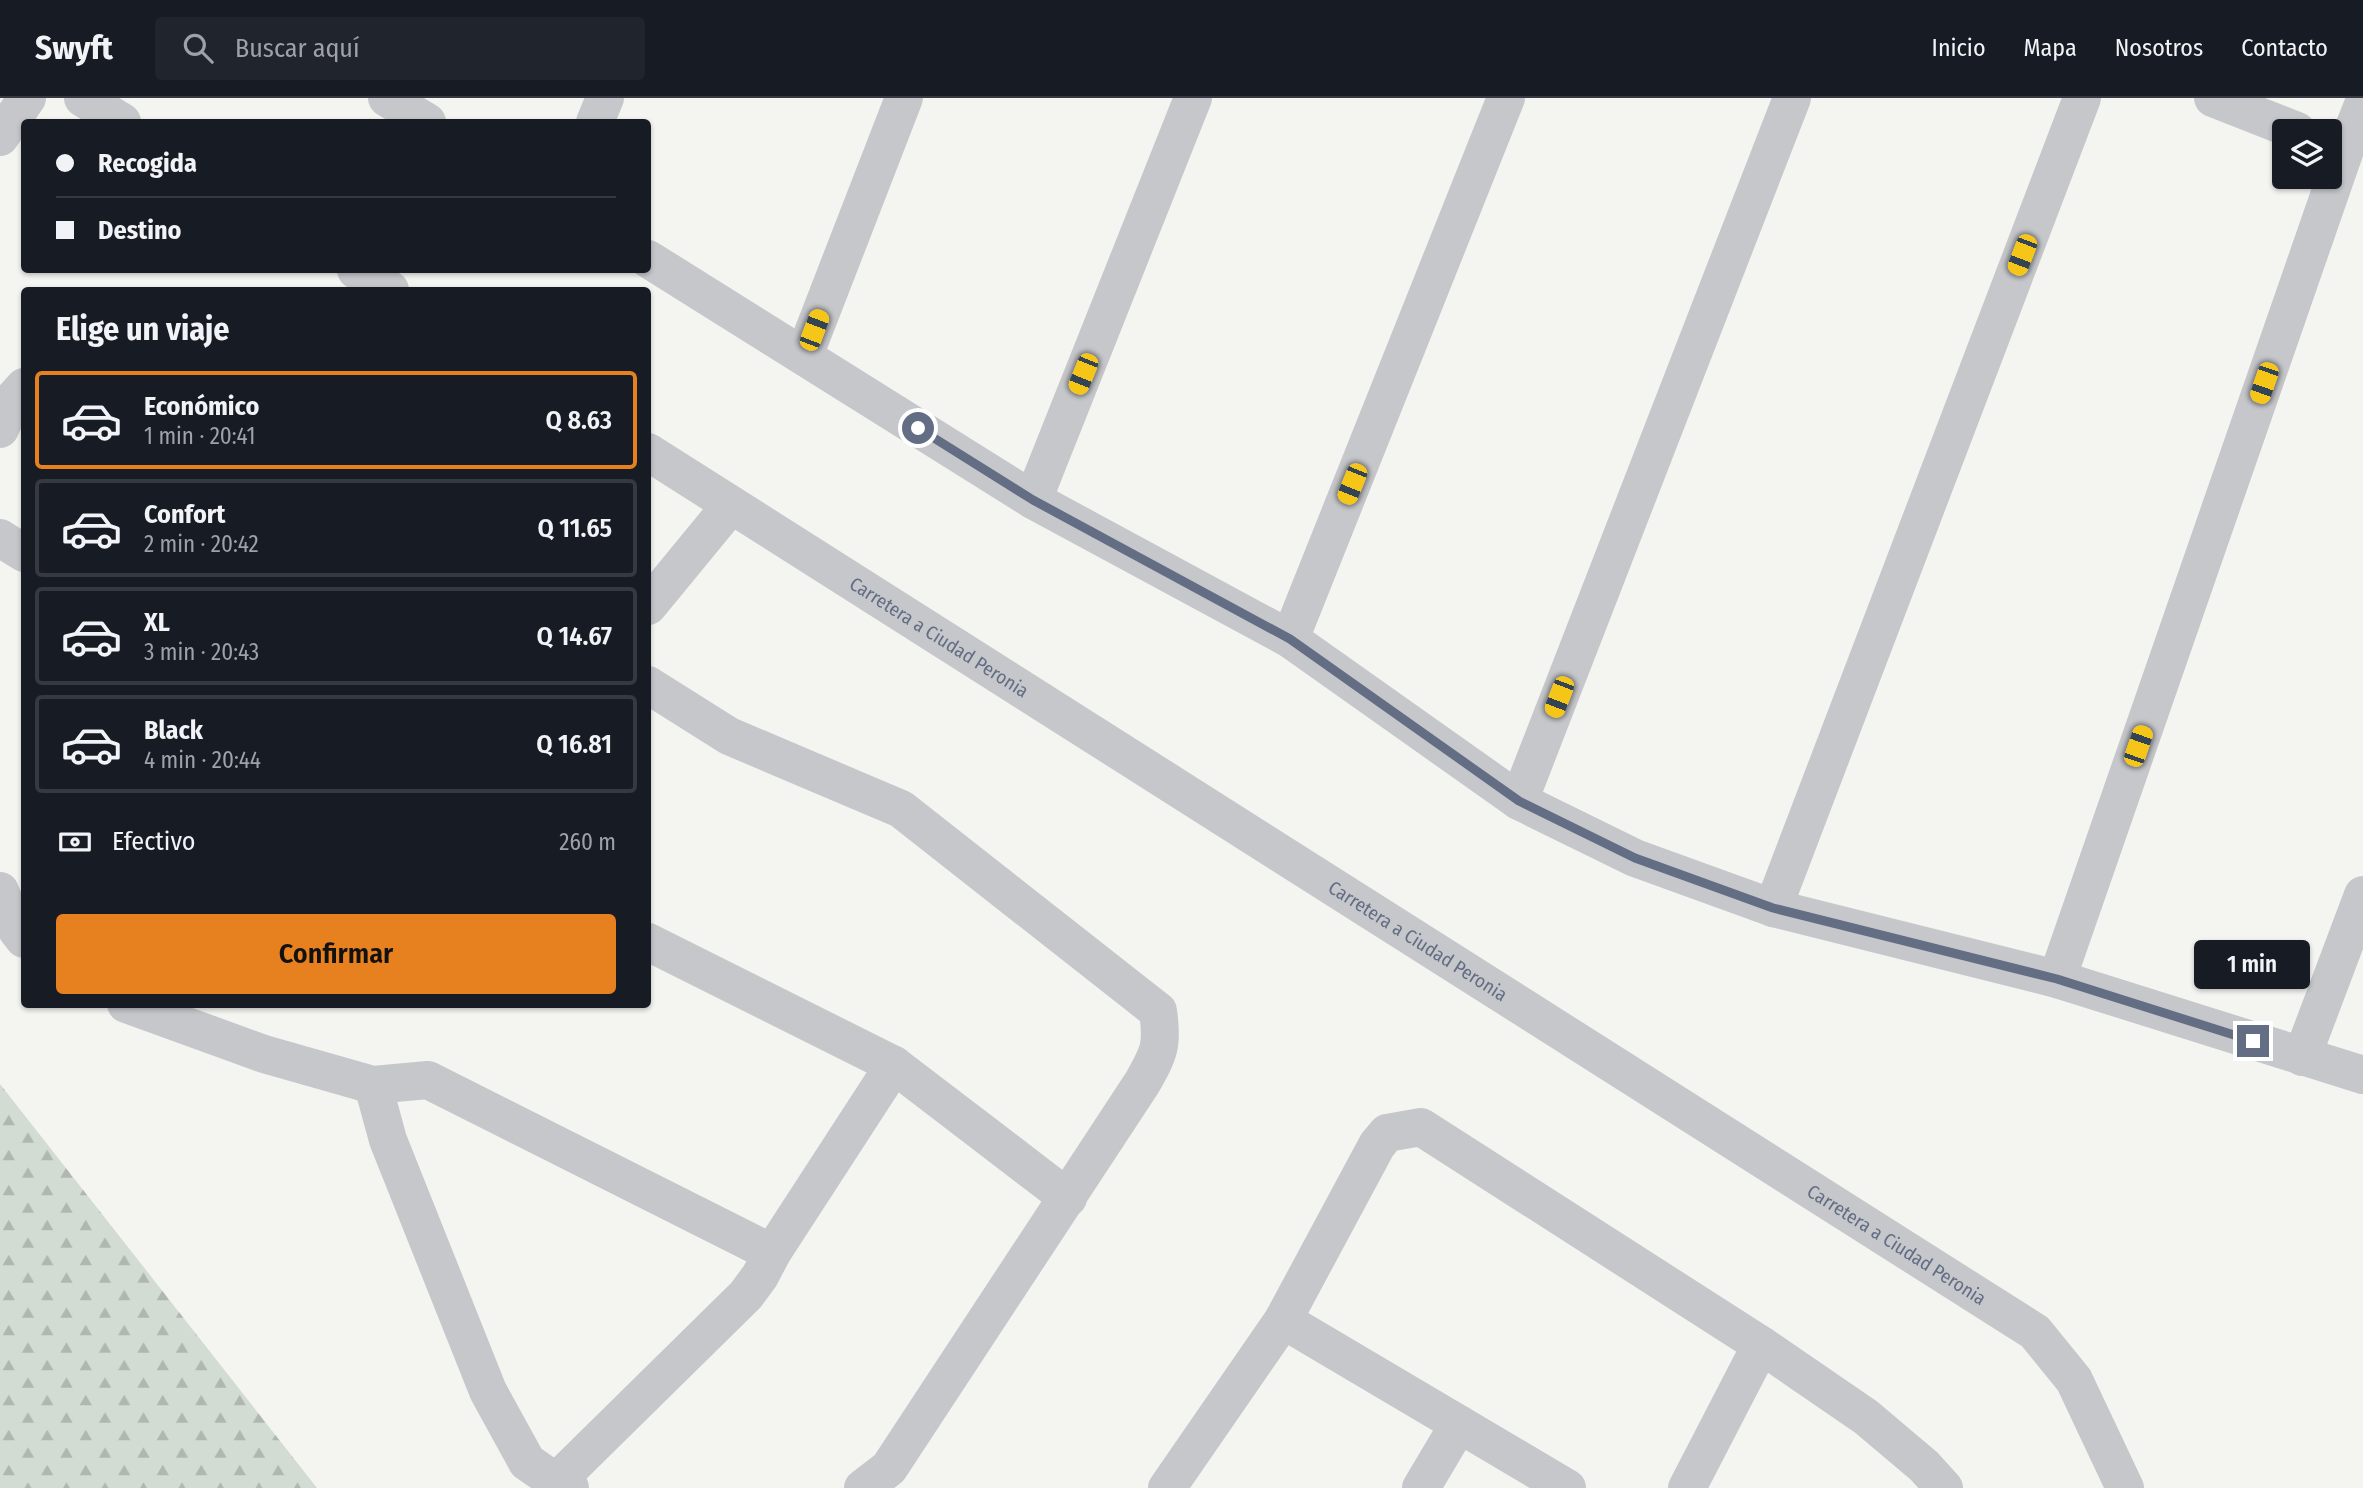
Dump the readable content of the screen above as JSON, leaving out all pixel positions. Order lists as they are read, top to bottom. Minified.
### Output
{"streets":{"street":["Carretera a Ciudad Peronia"]},"page":{"header":"Swyft","search":"Buscar aquí","nav":["Inicio","Mapa","Nosotros","Contacto"],"banner":["Recogida","Destino"],"heading":"Elige un viaje","list":[{"name":"Económico","note":"1 min · 20:41","value":"Q 8.63"},{"name":"Confort","note":"2 min · 20:42","value":"Q 11.65"},{"name":"XL","note":"3 min · 20:43","value":"Q 14.67"},{"name":"Black","note":"4 min · 20:44","value":"Q 16.81"}],"pay":["Efectivo","260 m"],"buttons":"Confirmar","bubble":"1 min"}}
